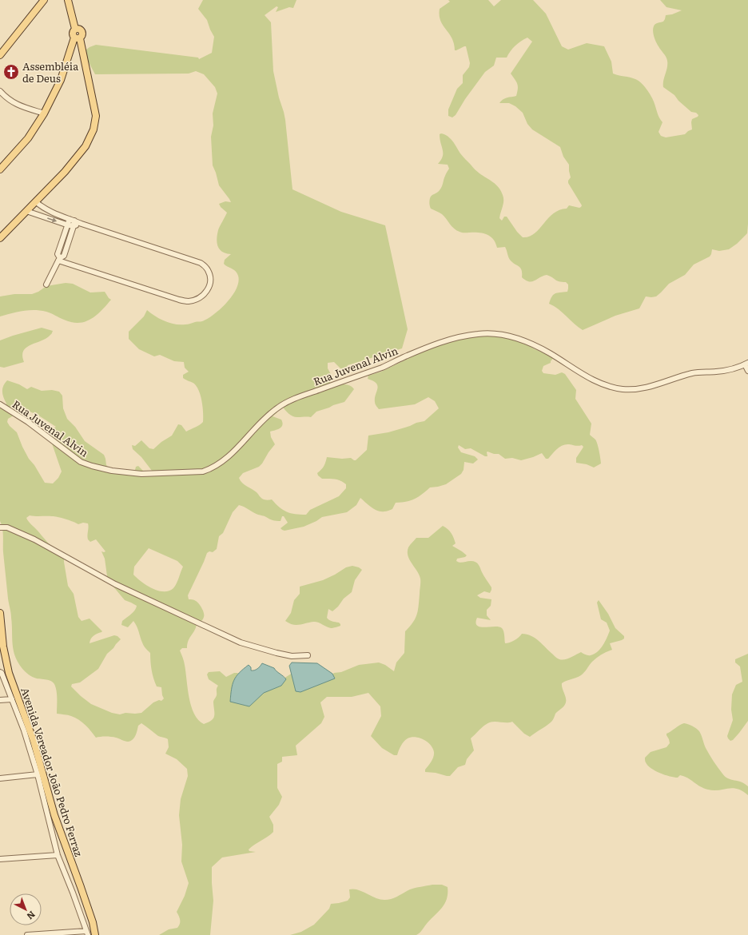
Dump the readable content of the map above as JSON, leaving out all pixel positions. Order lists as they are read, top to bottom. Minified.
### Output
{"streets":{"main road":["Avenida Vereador João Pedro Ferraz"],"street":["Rua Juvenal Alvin"]},"places":{"church":["Assembléia de Deus"]},"north":"bottom right"}
